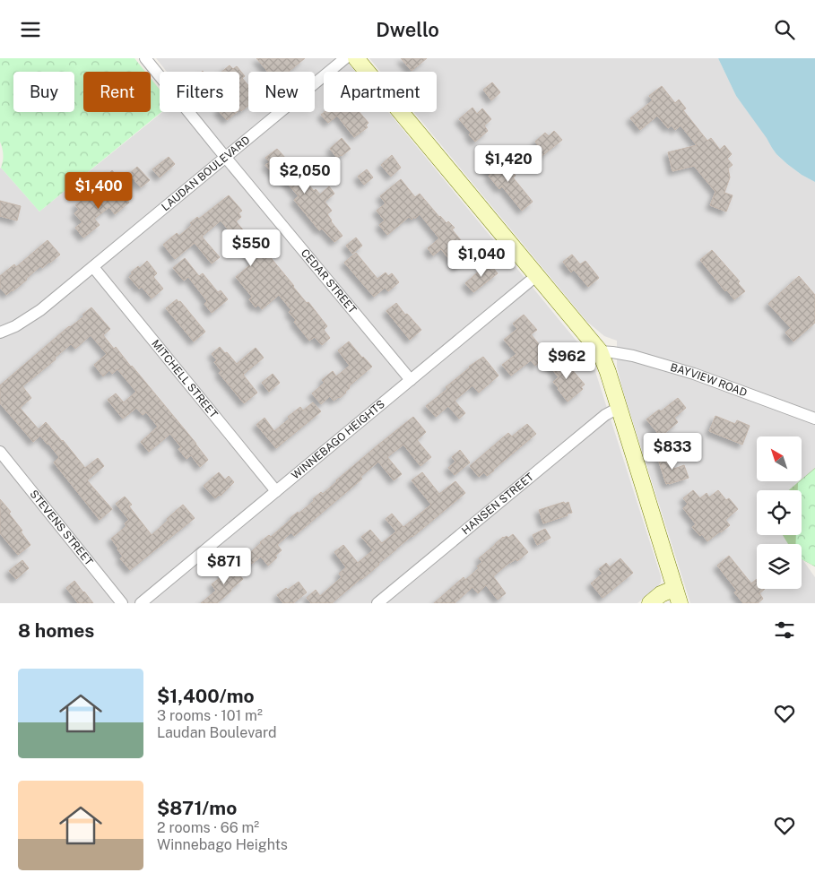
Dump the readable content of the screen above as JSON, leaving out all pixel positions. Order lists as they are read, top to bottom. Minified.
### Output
{"streets":{"street":["LAUDAN BOULEVARD","CEDAR STREET","MITCHELL STREET","BAYVIEW ROAD","WINNEBAGO HEIGHTS","HANSEN STREET","STEVENS STREET"]},"crossings":[["LAUDAN BOULEVARD","CEDAR STREET"],["LAUDAN BOULEVARD","MITCHELL STREET"],["CEDAR STREET","WINNEBAGO HEIGHTS"],["MITCHELL STREET","WINNEBAGO HEIGHTS"]],"north":"top left","page":{"header":"Dwello","chip":["Buy","Rent","Filters","New","Apartment"],"price":["$1,420","$2,050","$1,400","$550","$1,040","$962","$833","$871"],"heading":"8 homes","list":[{"name":"$1,400/mo","note":"3 rooms · 101 m² · Laudan Boulevard"},{"name":"$871/mo","note":"2 rooms · 66 m² · Winnebago Heights"}]}}
